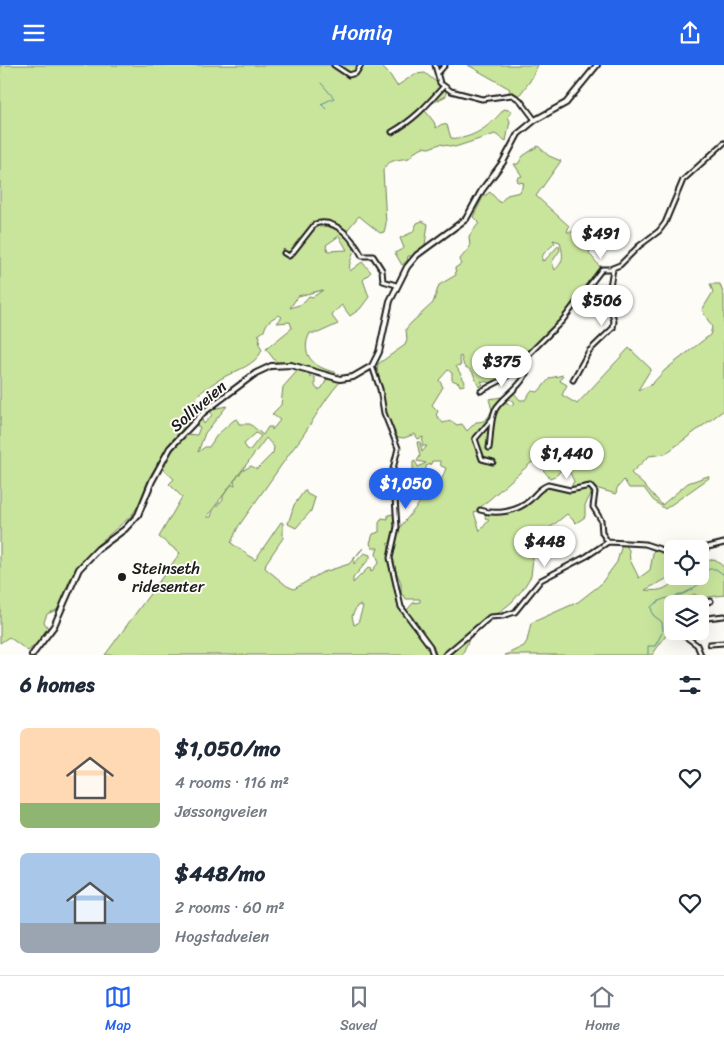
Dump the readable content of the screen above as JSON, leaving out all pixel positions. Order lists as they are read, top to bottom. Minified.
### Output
{"streets":{"street":["Solliveien"]},"places":["Steinseth ridesenter"],"page":{"header":"Homiq","price":["$491","$506","$375","$1,440","$1,050","$448"],"heading":"6 homes","list":[{"name":"$1,050/mo","note":"4 rooms · 116 m² · Jøssongveien"},{"name":"$448/mo","note":"2 rooms · 60 m² · Hogstadveien"}],"tabs":["Map","Saved","Home"]}}
